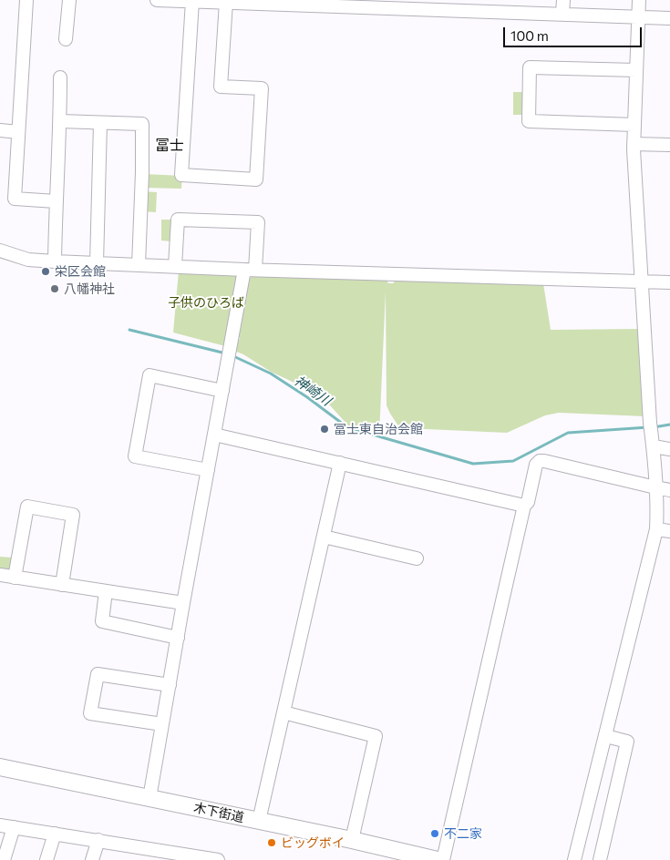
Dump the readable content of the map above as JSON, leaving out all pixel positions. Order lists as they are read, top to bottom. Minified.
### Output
{"streets":{"main road":["木下街道"]},"districts":["冨士"],"water":["神崎川"],"parks":["子供のひろば"],"places":["栄区会館","八幡神社","冨士東自治会館","不二家","ビッグボイ"],"scale_bar":"100 m"}
